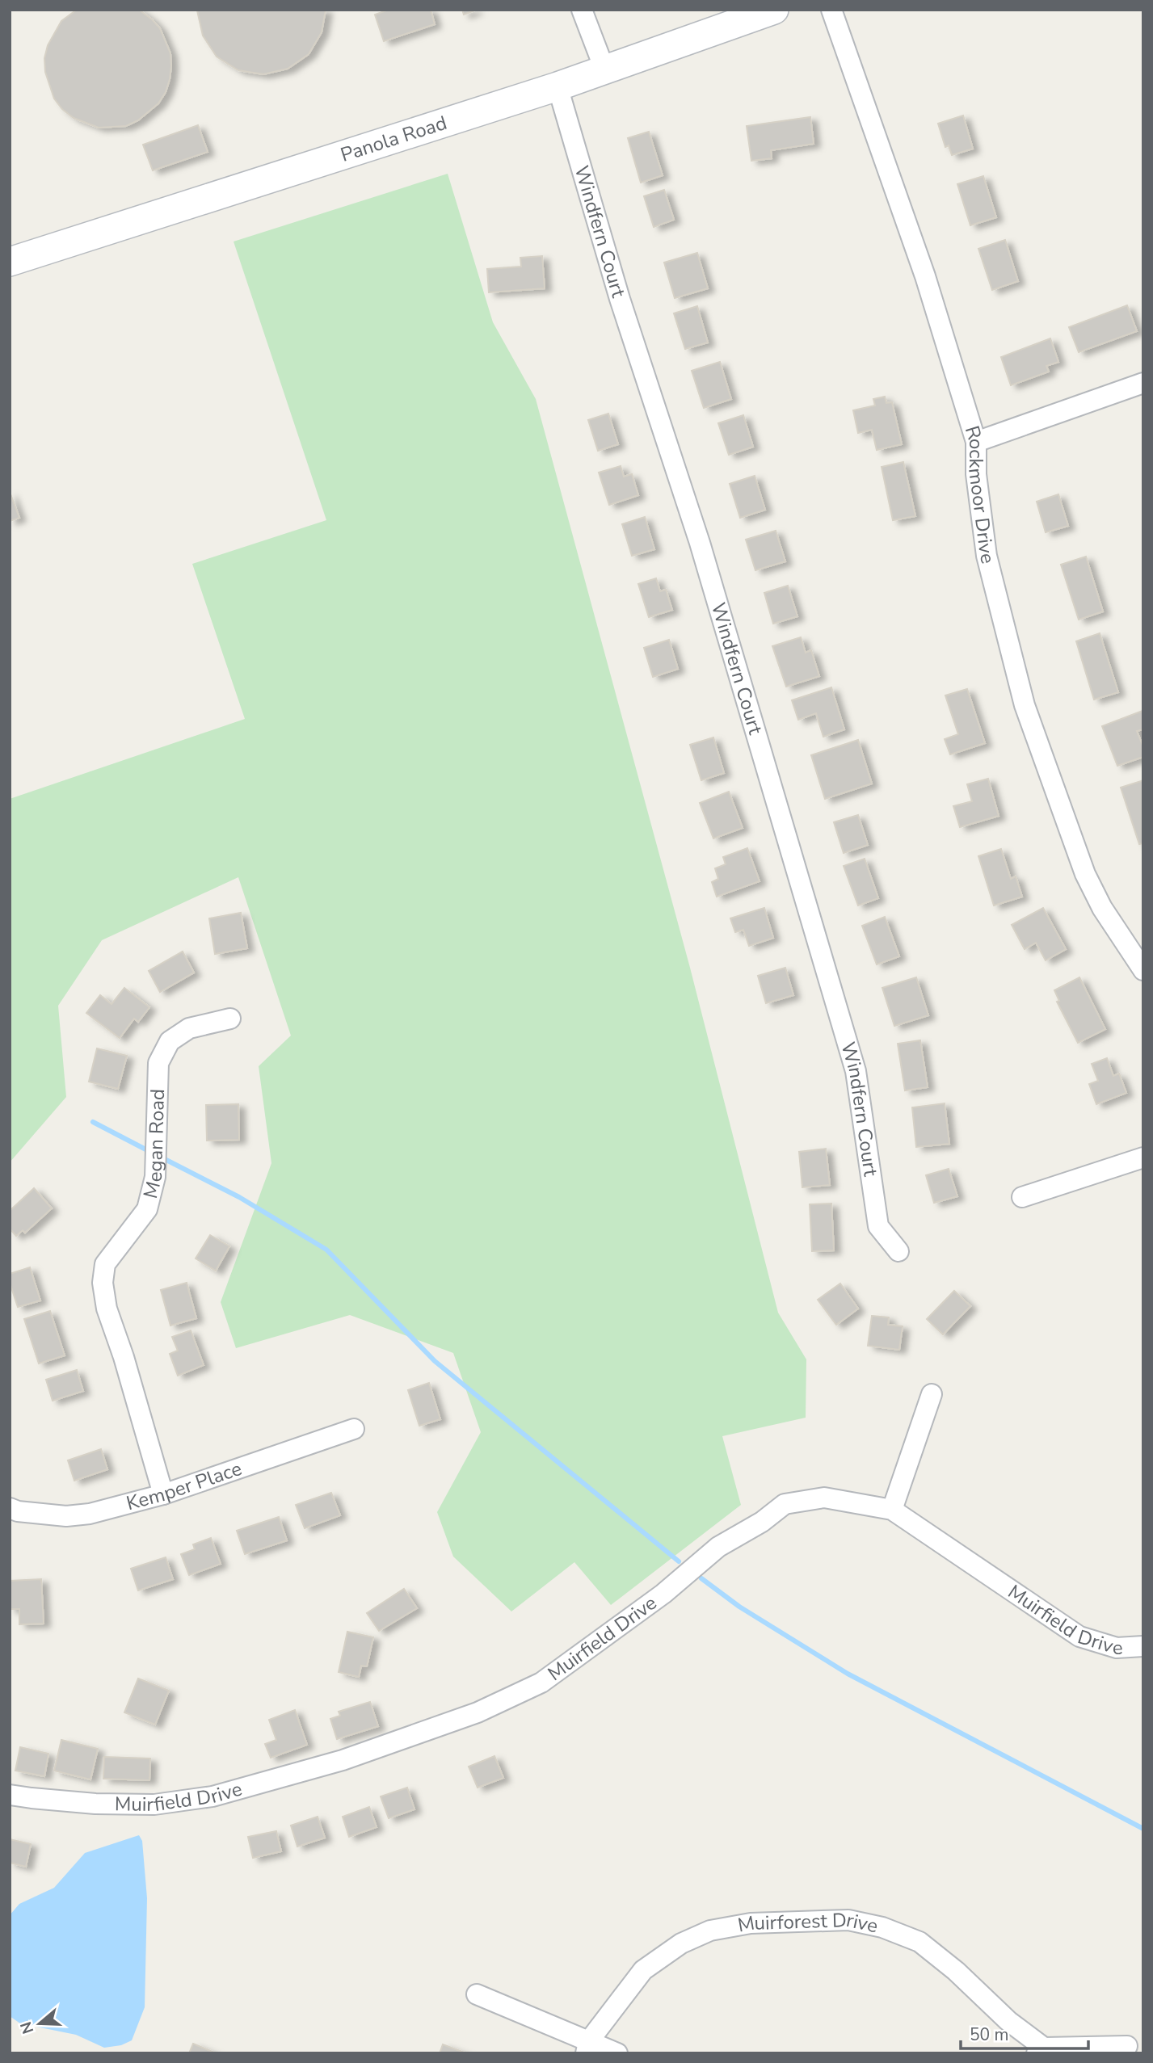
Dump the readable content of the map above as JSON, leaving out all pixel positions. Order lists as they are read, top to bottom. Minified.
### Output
{"streets":{"main road":["Panola Road"],"street":["Windfern Court","Rockmoor Drive","Megan Road","Kemper Place","Muirfield Drive","Muirforest Drive"]},"crossings":[["Panola Road","Windfern Court"],["Megan Road","Kemper Place"]],"scale_bar":"50 m","north":"left"}
